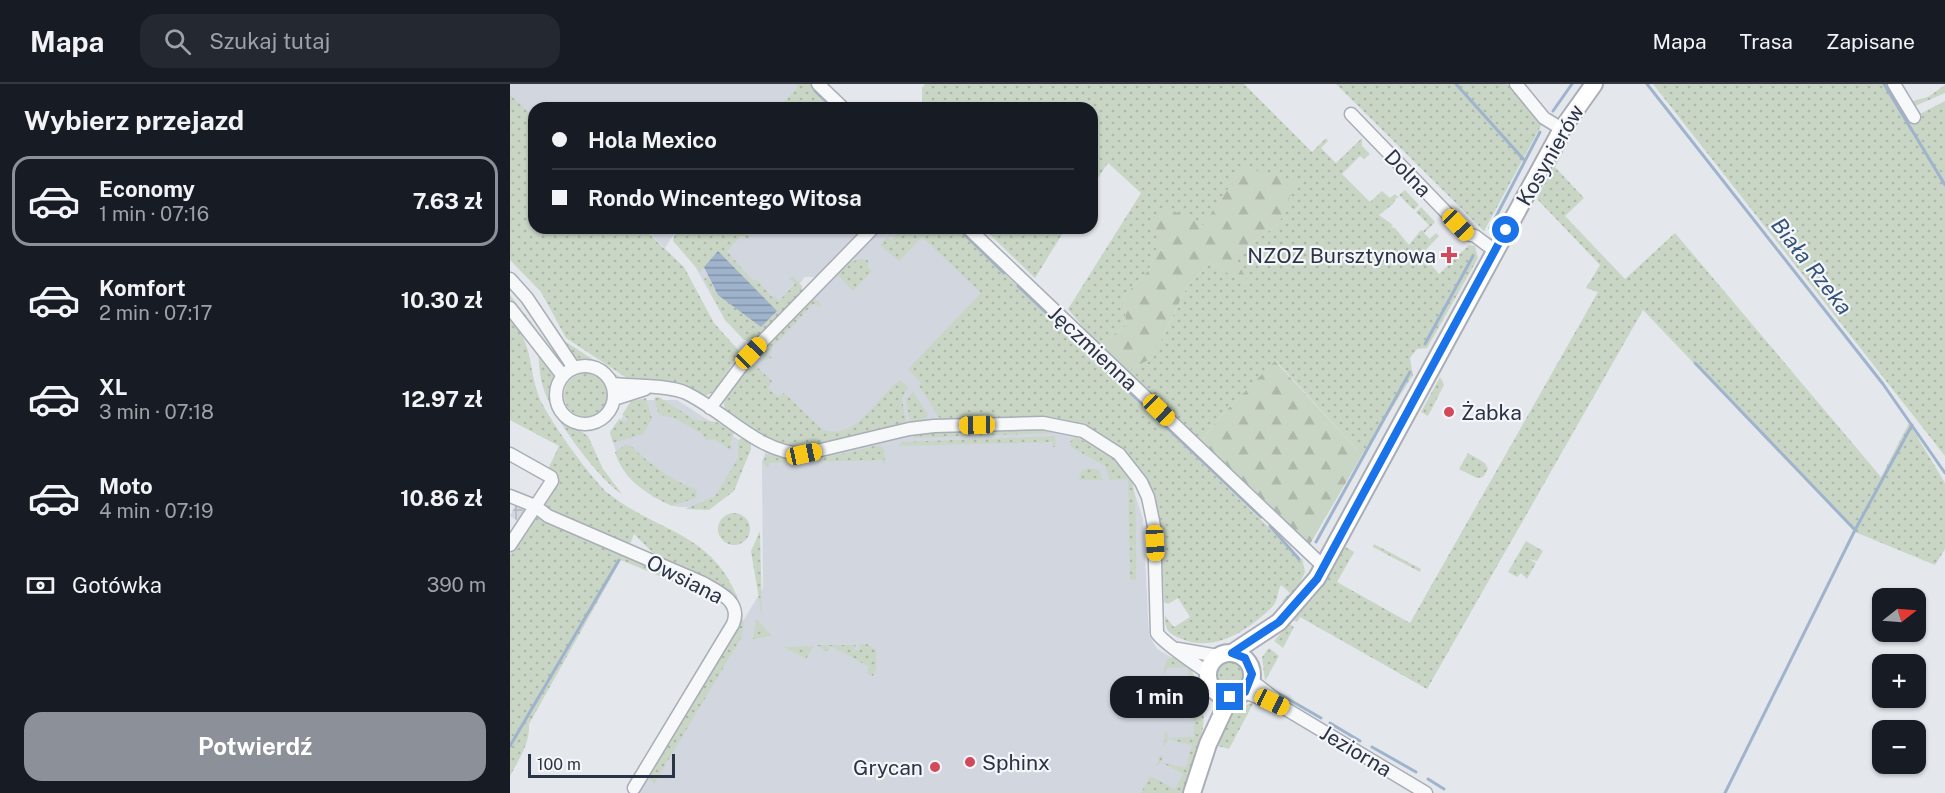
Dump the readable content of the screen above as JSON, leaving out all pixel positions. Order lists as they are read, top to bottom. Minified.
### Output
{"streets":{"main road":["Kosynierów"],"street":["Dolna","Jęczmienna","Owsiana","Jeziorna"]},"crossings":[["Kosynierów","Dolna"],["Kosynierów","Jęczmienna"]],"water":["Biała Rzeka"],"places":{"health":["NZOZ Bursztynowa"],"other":["Żabka","Sphinx","Grycan"]},"scale_bar":"100 m","north":"right","page":{"header":"Mapa","search":"Szukaj tutaj","nav":["Mapa","Trasa","Zapisane"],"heading":"Wybierz przejazd","banner":["Hola Mexico","Rondo Wincentego Witosa"],"list":[{"name":"Economy","note":"1 min · 07:16","value":"7.63 zł"},{"name":"Komfort","note":"2 min · 07:17","value":"10.30 zł"},{"name":"XL","note":"3 min · 07:18","value":"12.97 zł"},{"name":"Moto","note":"4 min · 07:19","value":"10.86 zł"}],"pay":["Gotówka","390 m"],"map_buttons":["+","−"],"bubble":"1 min","buttons":"Potwierdź","scale":"100 m"}}
